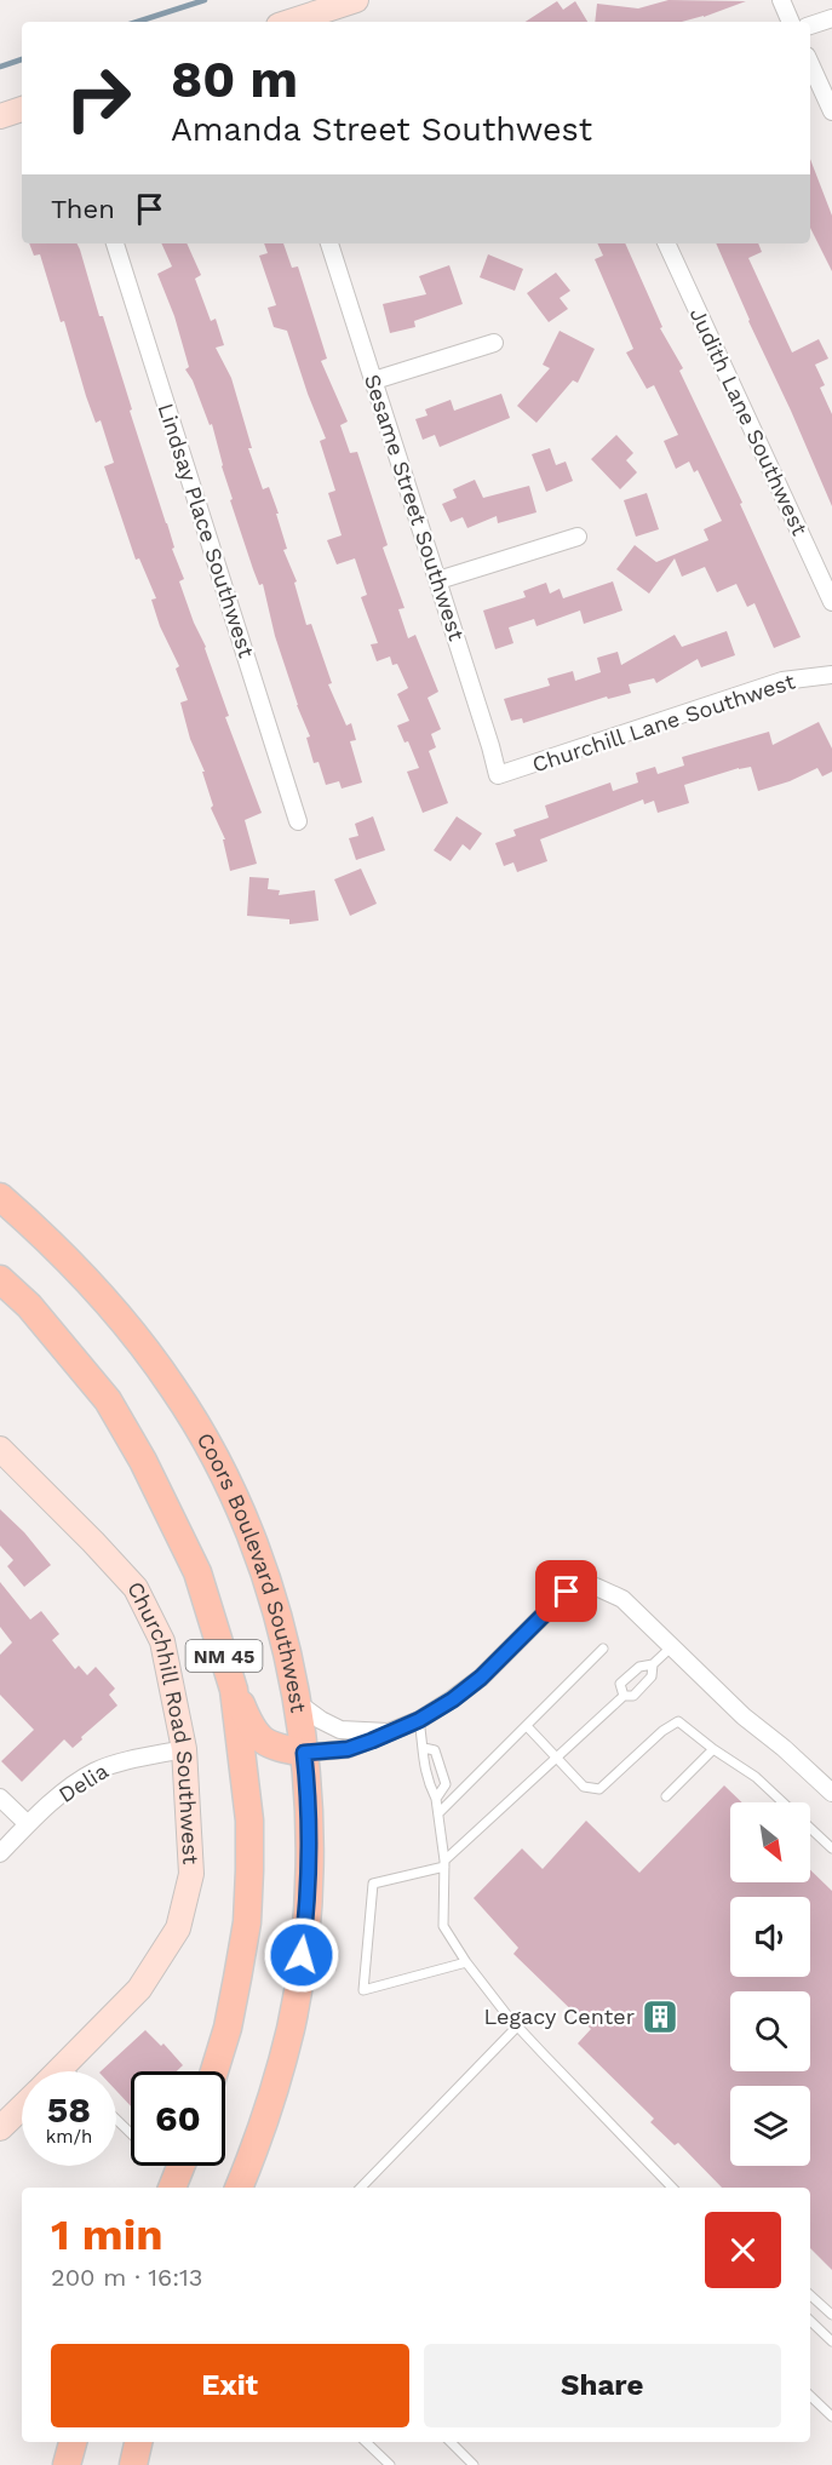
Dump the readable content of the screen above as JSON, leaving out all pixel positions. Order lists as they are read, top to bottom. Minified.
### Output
{"streets":{"main road":["Coors Boulevard Southwest","NM 45"],"street":["Judith Lane Southwest","Sesame Street Southwest","Lindsay Place Southwest","Churchill Lane Southwest","Churchhill Road Southwest","Delia"]},"crossings":[["Sesame Street Southwest","Churchill Lane Southwest"],["Churchhill Road Southwest","Delia"]],"places":{"building":["Legacy Center"]},"north":"bottom right","page":{"turn":["80 m","Amanda Street Southwest"],"then":"Then","speed":"58 km/h","limit":"60","heading":["1 min","200 m · 16:13"],"buttons":["Exit","Share"]}}
